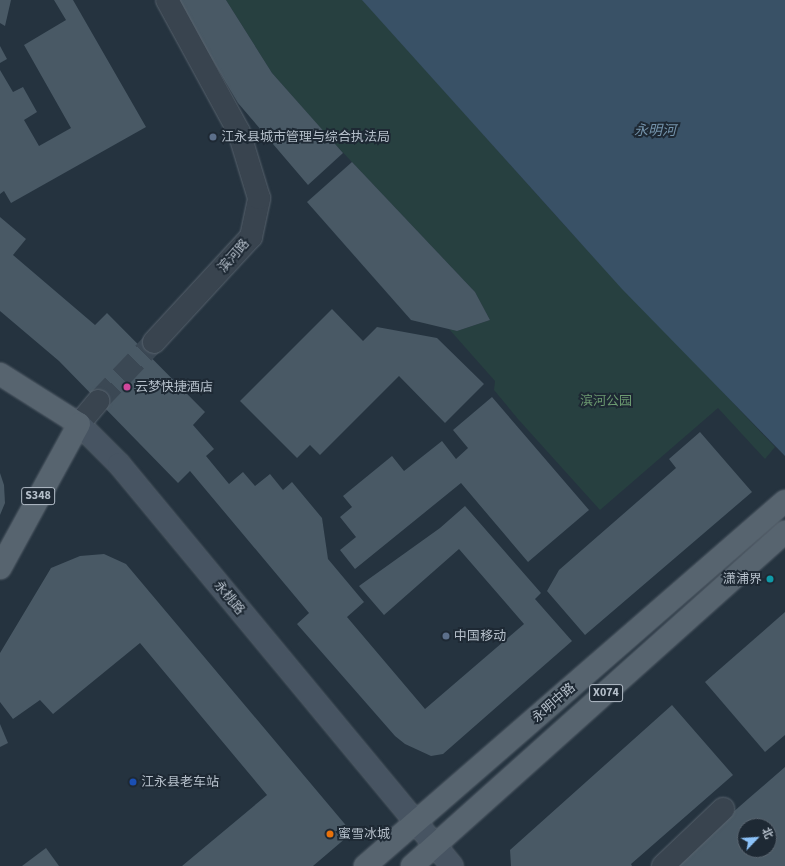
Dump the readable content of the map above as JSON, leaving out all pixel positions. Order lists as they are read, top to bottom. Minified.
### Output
{"streets":{"main road":["S348","永桃路","X074","永明中路"],"street":["滨河路"]},"crossings":[["S348","永桃路"],["永桃路","永明中路"]],"water":["永明河"],"parks":["滨河公园"],"places":["江永县城市管理与综合执法局","云梦快捷酒店","潇浦界","中国移动","江永县老车站","蜜雪冰城"],"north":"top right"}
